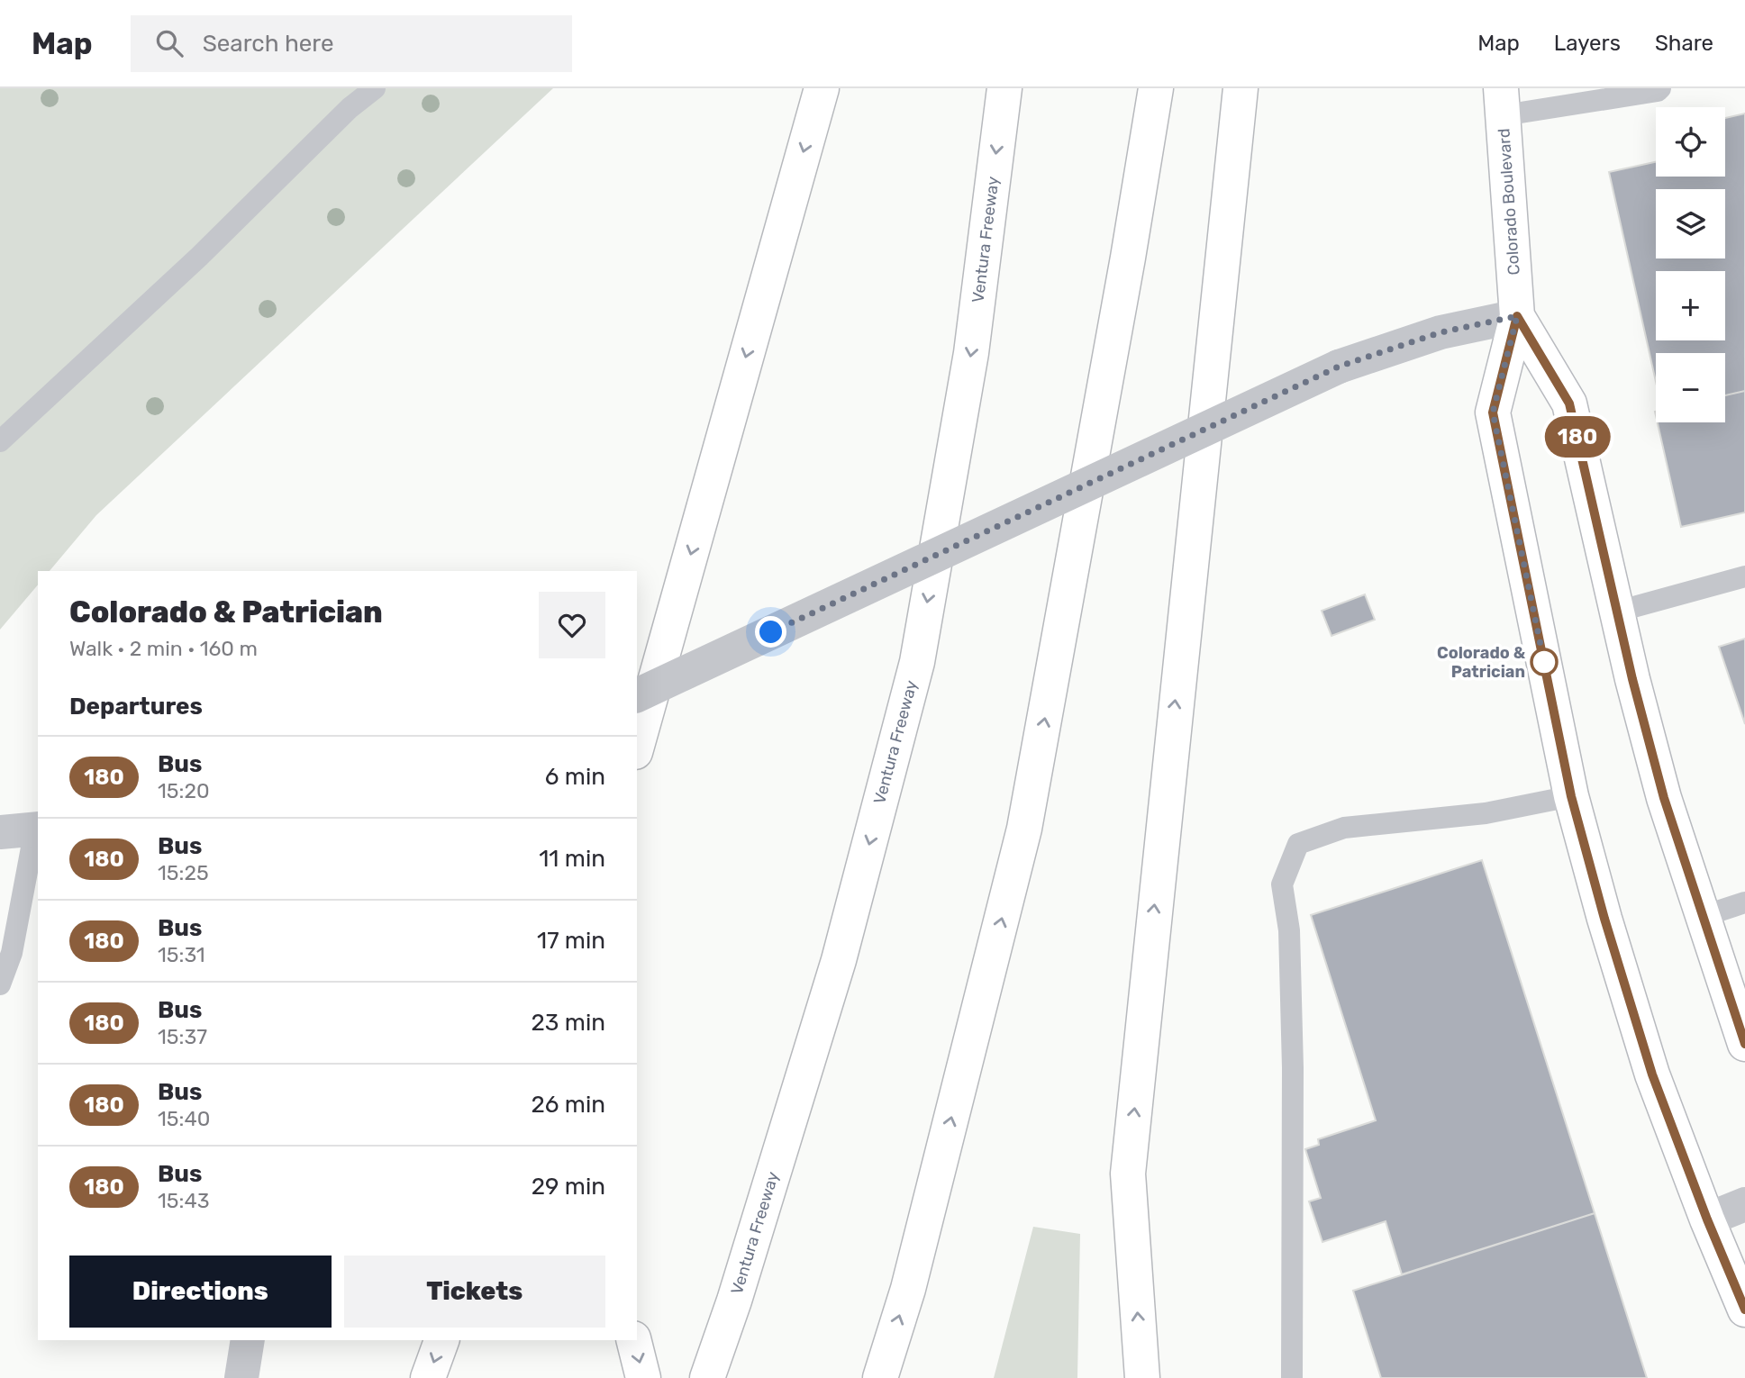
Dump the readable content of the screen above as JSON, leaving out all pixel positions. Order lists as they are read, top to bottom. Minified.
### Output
{"streets":{"main road":["Colorado Boulevard","Ventura Freeway"]},"places":["Colorado & Patrician"],"lines":["bus line 180"],"page":{"header":"Map","search":"Search here","nav":["Map","Layers","Share"],"on_map":"180","map_buttons":["+","−"],"heading":[["Colorado & Patrician","Walk · 2 min · 160 m"],"Departures"],"list":[{"mark":"180","name":"Bus","note":"15:20","value":"6 min"},{"mark":"180","name":"Bus","note":"15:25","value":"11 min"},{"mark":"180","name":"Bus","note":"15:31","value":"17 min"},{"mark":"180","name":"Bus","note":"15:37","value":"23 min"},{"mark":"180","name":"Bus","note":"15:40","value":"26 min"},{"mark":"180","name":"Bus","note":"15:43","value":"29 min"}],"buttons":["Directions","Tickets"]}}
